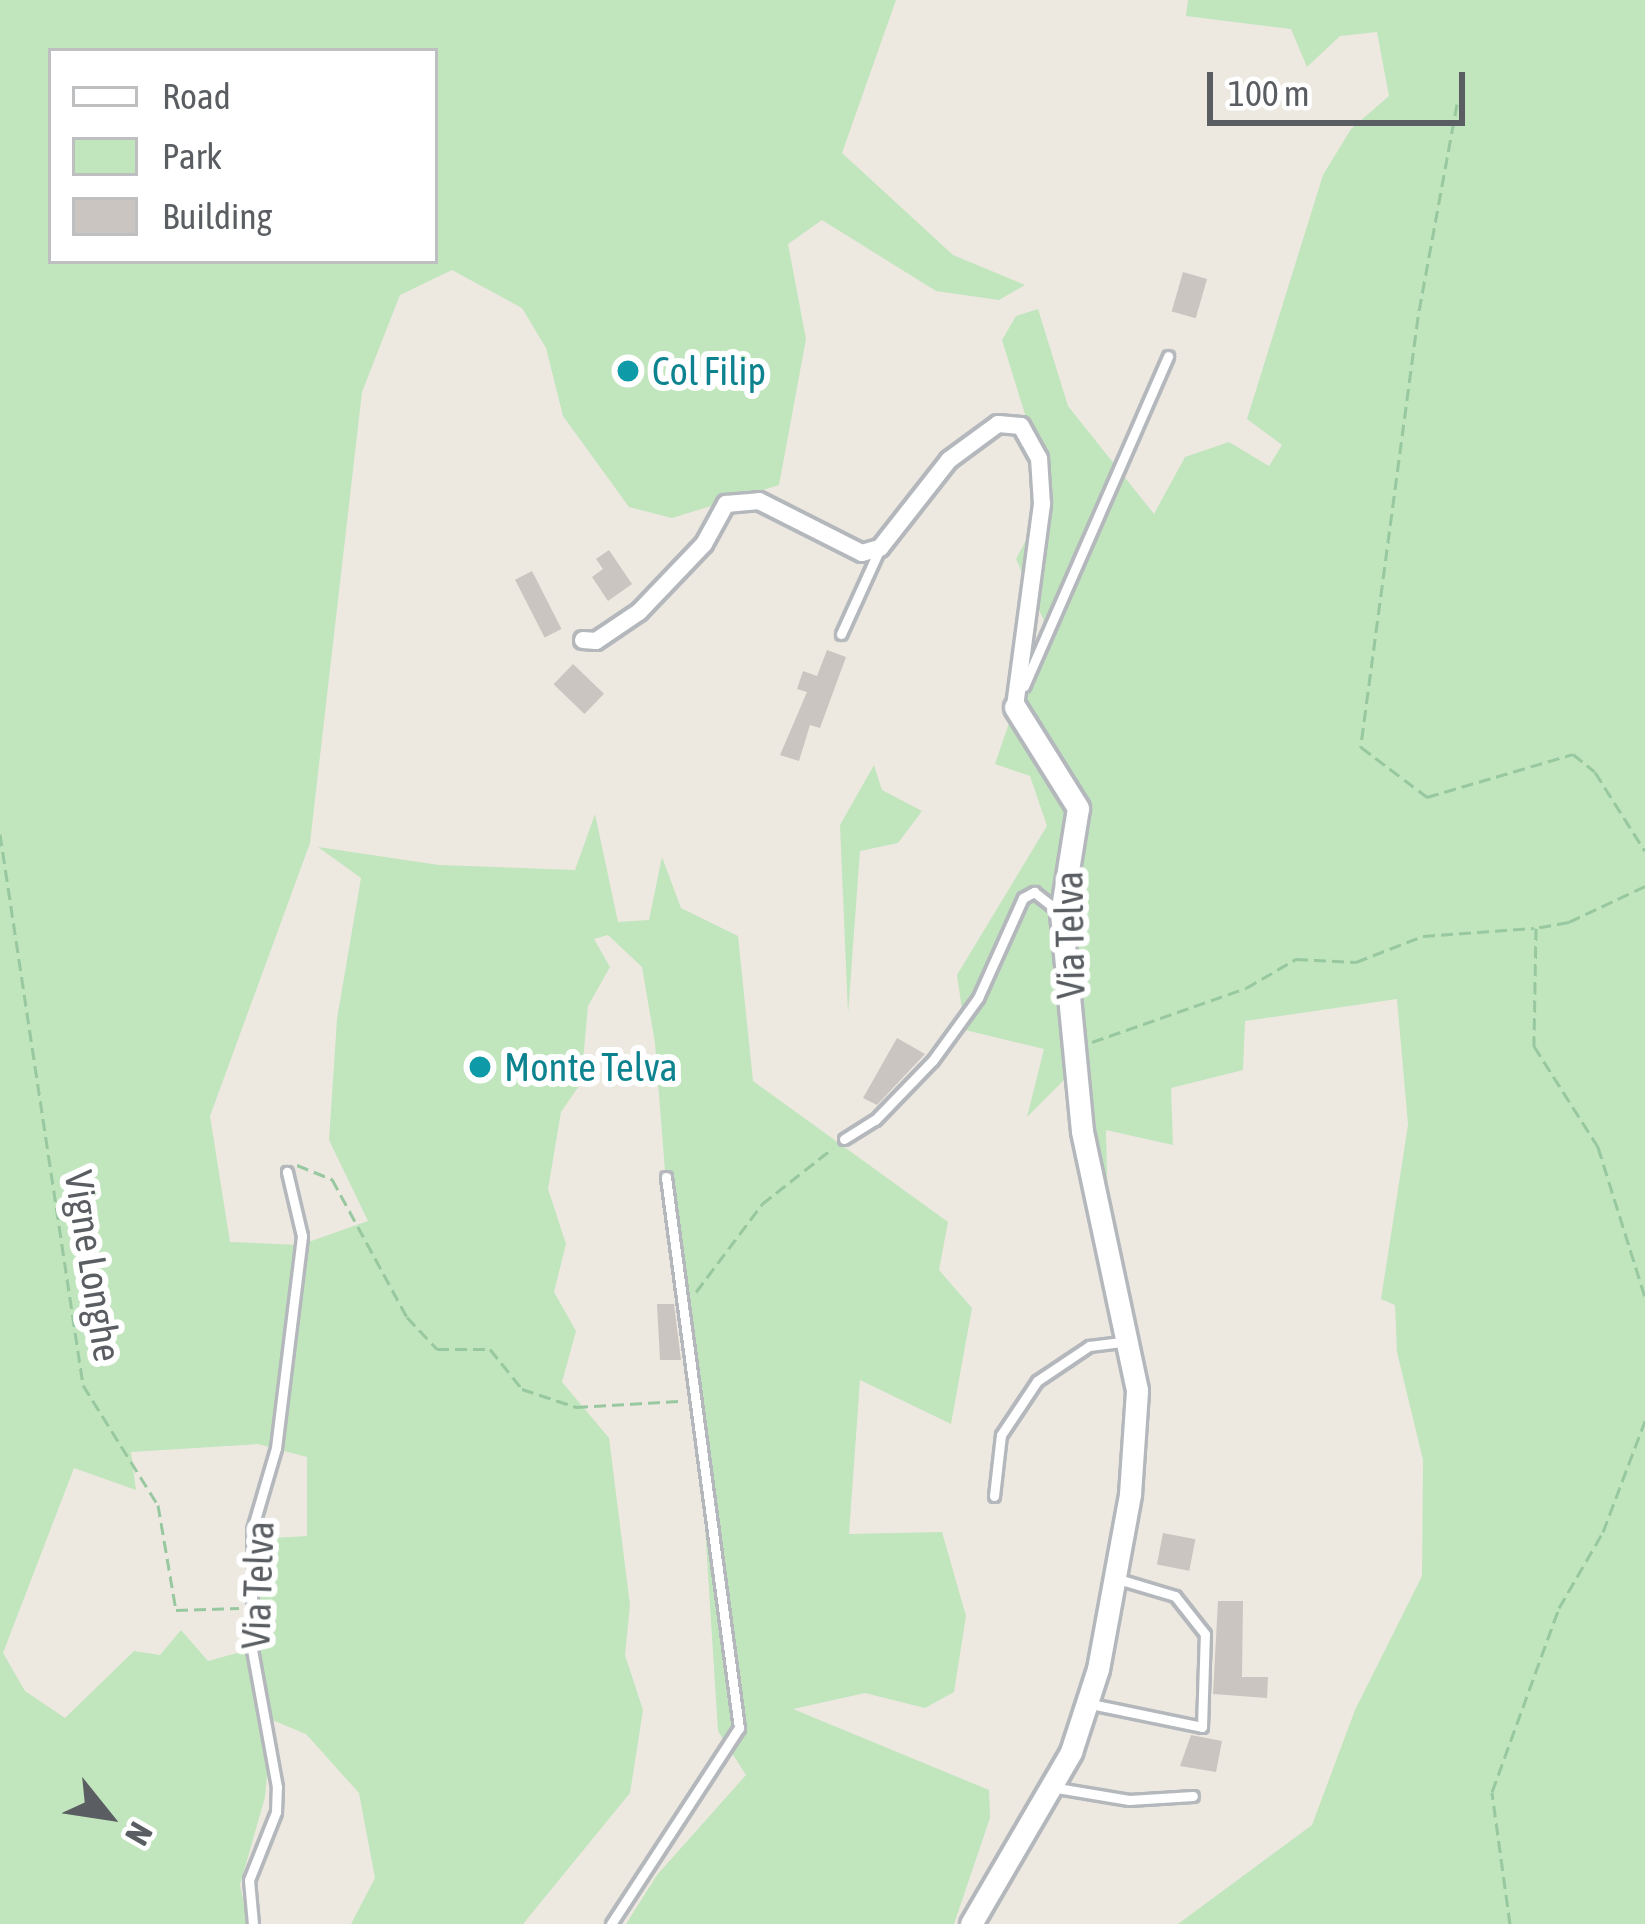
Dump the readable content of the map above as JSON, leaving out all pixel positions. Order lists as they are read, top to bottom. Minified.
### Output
{"streets":{"street":["Via Telva"],"path":["Vigne Longhe"]},"crossings":[["Via Telva","Vigne Longhe"]],"places":["Col Filip","Monte Telva"],"legend":["Road","Park","Building"],"scale_bar":"100 m","north":"bottom right"}
